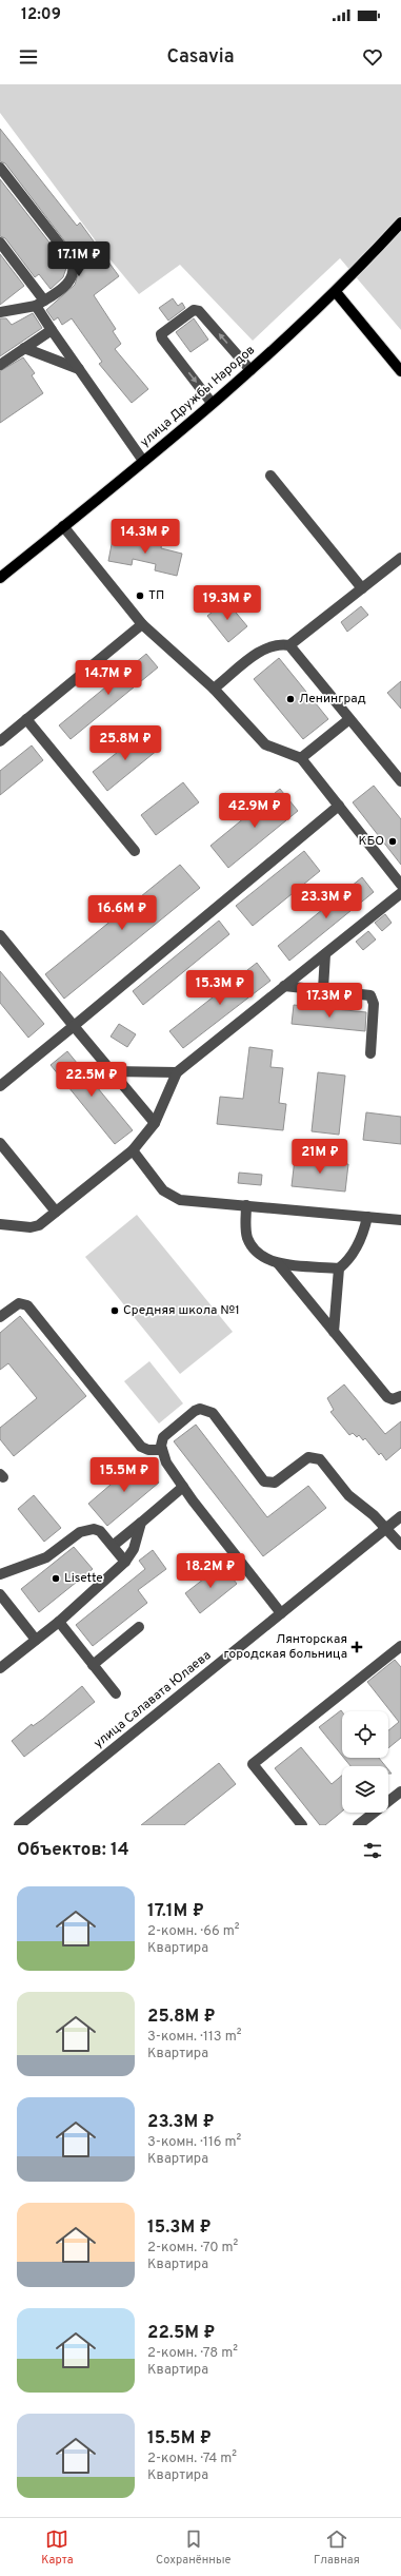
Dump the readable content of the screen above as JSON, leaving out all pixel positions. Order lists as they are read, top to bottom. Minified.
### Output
{"streets":{"main road":["улица Дружбы Народов"],"street":["улица Салавата Юлаева"]},"places":{"other":["ТП","Ленинград","КБО","Средняя школа №1","Lisette"],"health":["Лянторская городская больница"]},"page":{"status":"12:09","header":"Casavia","price":["17.1M ₽","14.3M ₽","19.3M ₽","14.7M ₽","25.8M ₽","42.9M ₽","23.3M ₽","16.6M ₽","15.3M ₽","17.3M ₽","22.5M ₽","21M ₽","15.5M ₽","18.2M ₽"],"heading":"Объектов: 14","list":[{"name":"17.1M ₽","note":"2-комн. · 66 m² · Квартира"},{"name":"25.8M ₽","note":"3-комн. · 113 m² · Квартира"},{"name":"23.3M ₽","note":"3-комн. · 116 m² · Квартира"},{"name":"15.3M ₽","note":"2-комн. · 70 m² · Квартира"},{"name":"22.5M ₽","note":"2-комн. · 78 m² · Квартира"},{"name":"15.5M ₽","note":"2-комн. · 74 m² · Квартира"}],"tabs":["Карта","Сохранённые","Главная"]}}
